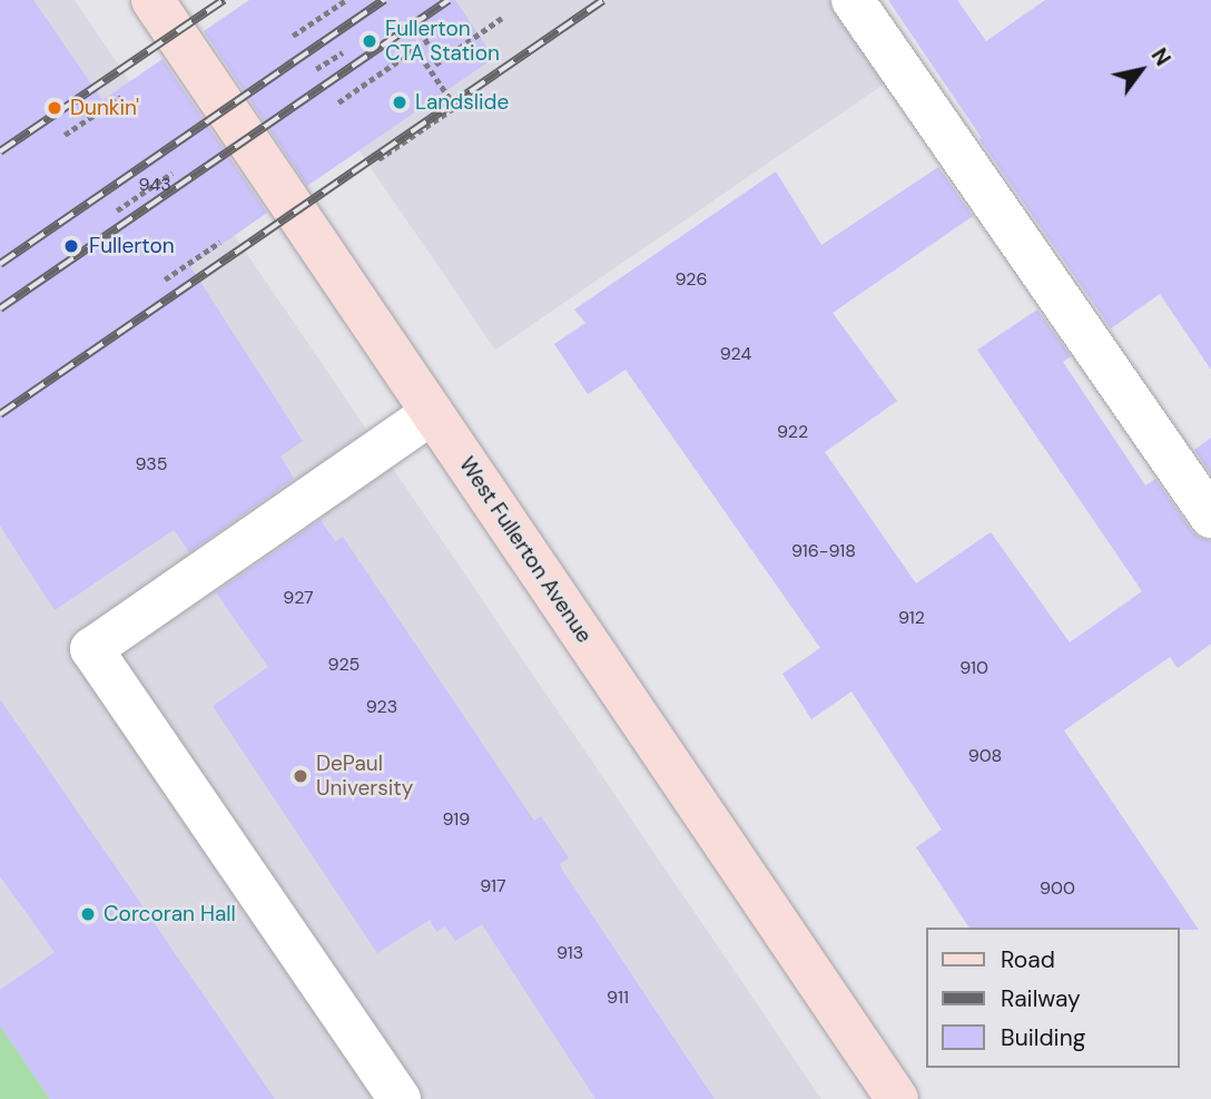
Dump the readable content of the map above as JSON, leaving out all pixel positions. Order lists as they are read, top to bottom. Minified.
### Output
{"streets":{"main road":["West Fullerton Avenue"]},"places":["Fullerton CTA Station","Landslide","Dunkin'","Fullerton","DePaul University","Corcoran Hall"],"house_numbers":["943","926","924","922","935","916-918","927","912","925","910","923","908","919","917","900","913","911"],"legend":["Road","Railway","Building"],"north":"top right"}
